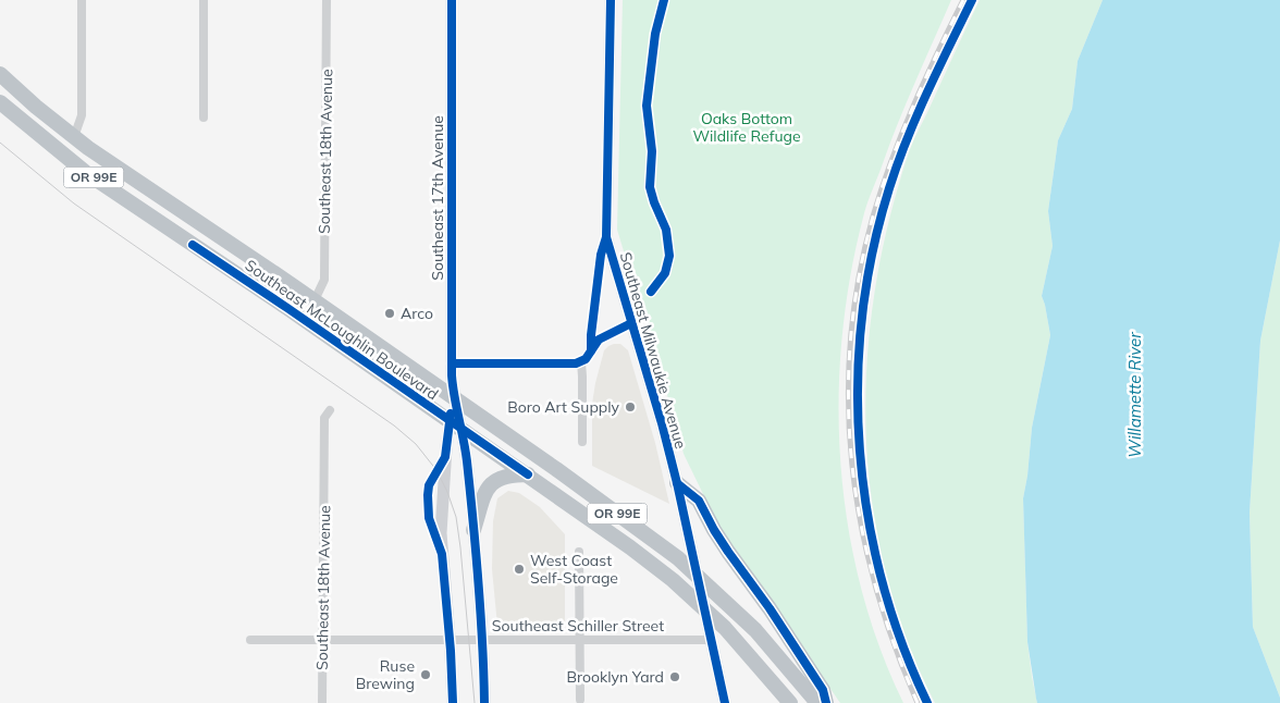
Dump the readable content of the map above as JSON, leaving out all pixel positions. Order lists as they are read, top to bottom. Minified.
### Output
{"streets":{"highway":["OR 99E","Southeast McLoughlin Boulevard"],"street":["Southeast 18th Avenue","Southeast 17th Avenue","Southeast Milwaukie Avenue","Southeast Schiller Street"]},"crossings":[["Southeast 18th Avenue","Southeast McLoughlin Boulevard"],["Southeast 18th Avenue","Southeast Schiller Street"],["Southeast 17th Avenue","Southeast McLoughlin Boulevard"],["Southeast 17th Avenue","Southeast Schiller Street"],["Southeast Milwaukie Avenue","Southeast Schiller Street"]],"water":["Willamette River"],"parks":["Oaks Bottom Wildlife Refuge"],"places":["Arco","Boro Art Supply","West Coast Self-Storage","Ruse Brewing","Brooklyn Yard"]}
